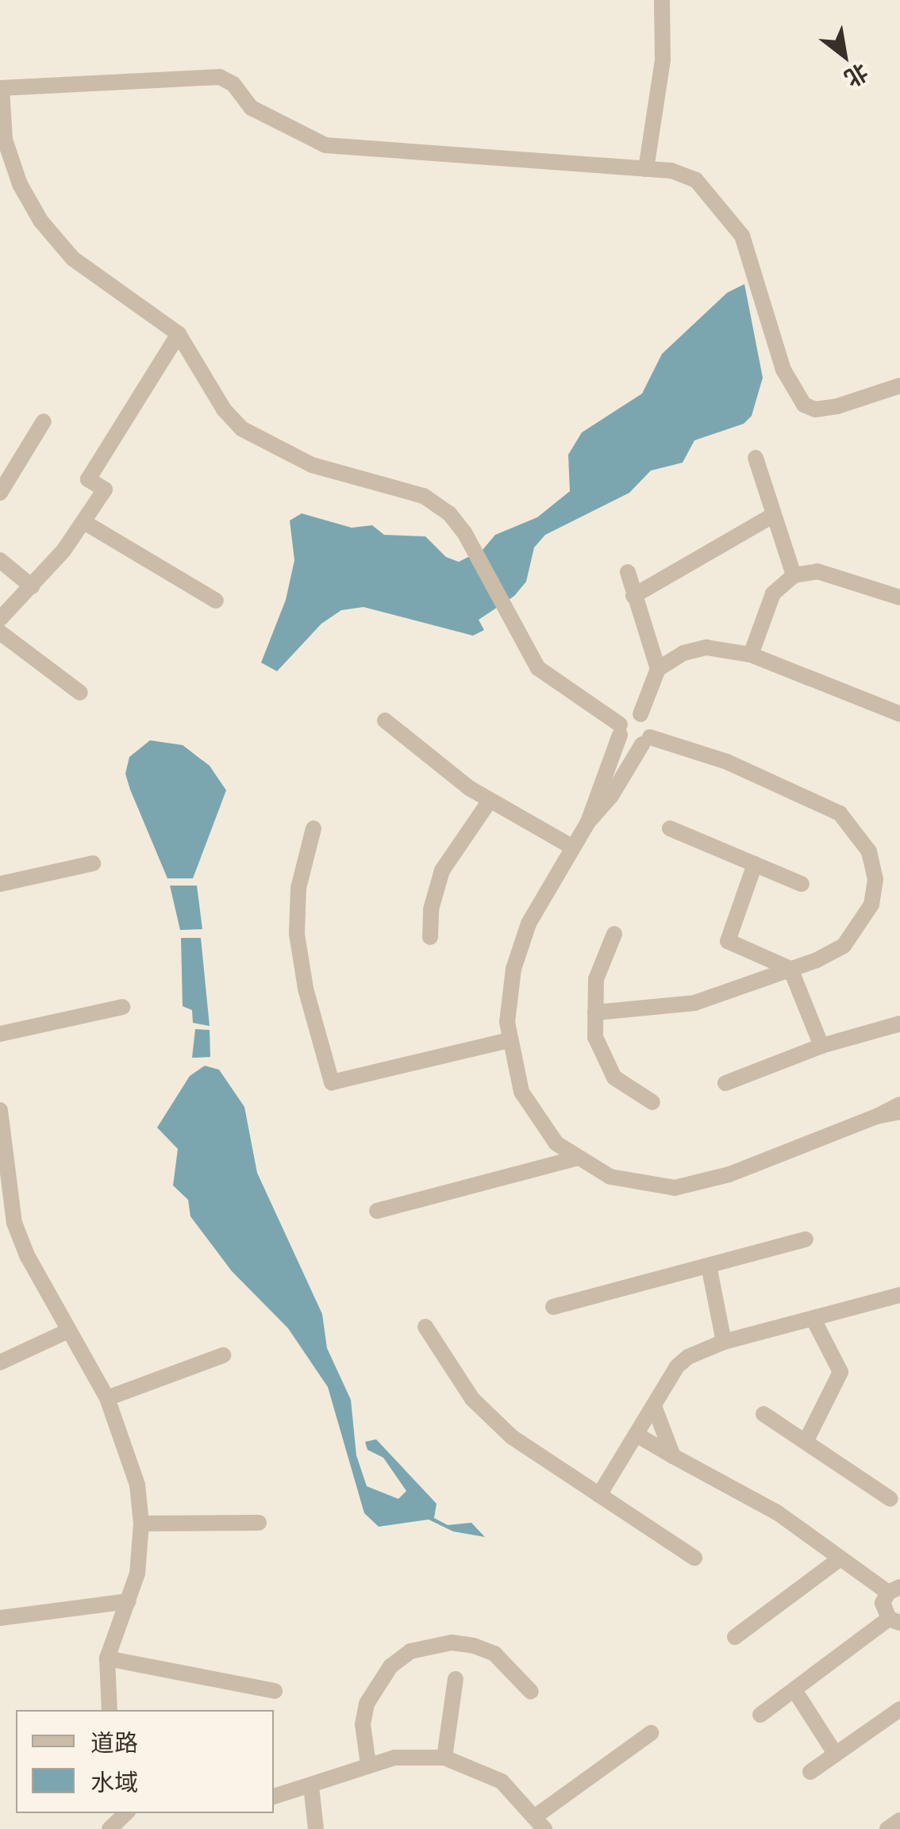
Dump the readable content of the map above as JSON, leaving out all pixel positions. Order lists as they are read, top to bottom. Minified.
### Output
{"legend":["道路","水域"],"north":"bottom right"}
